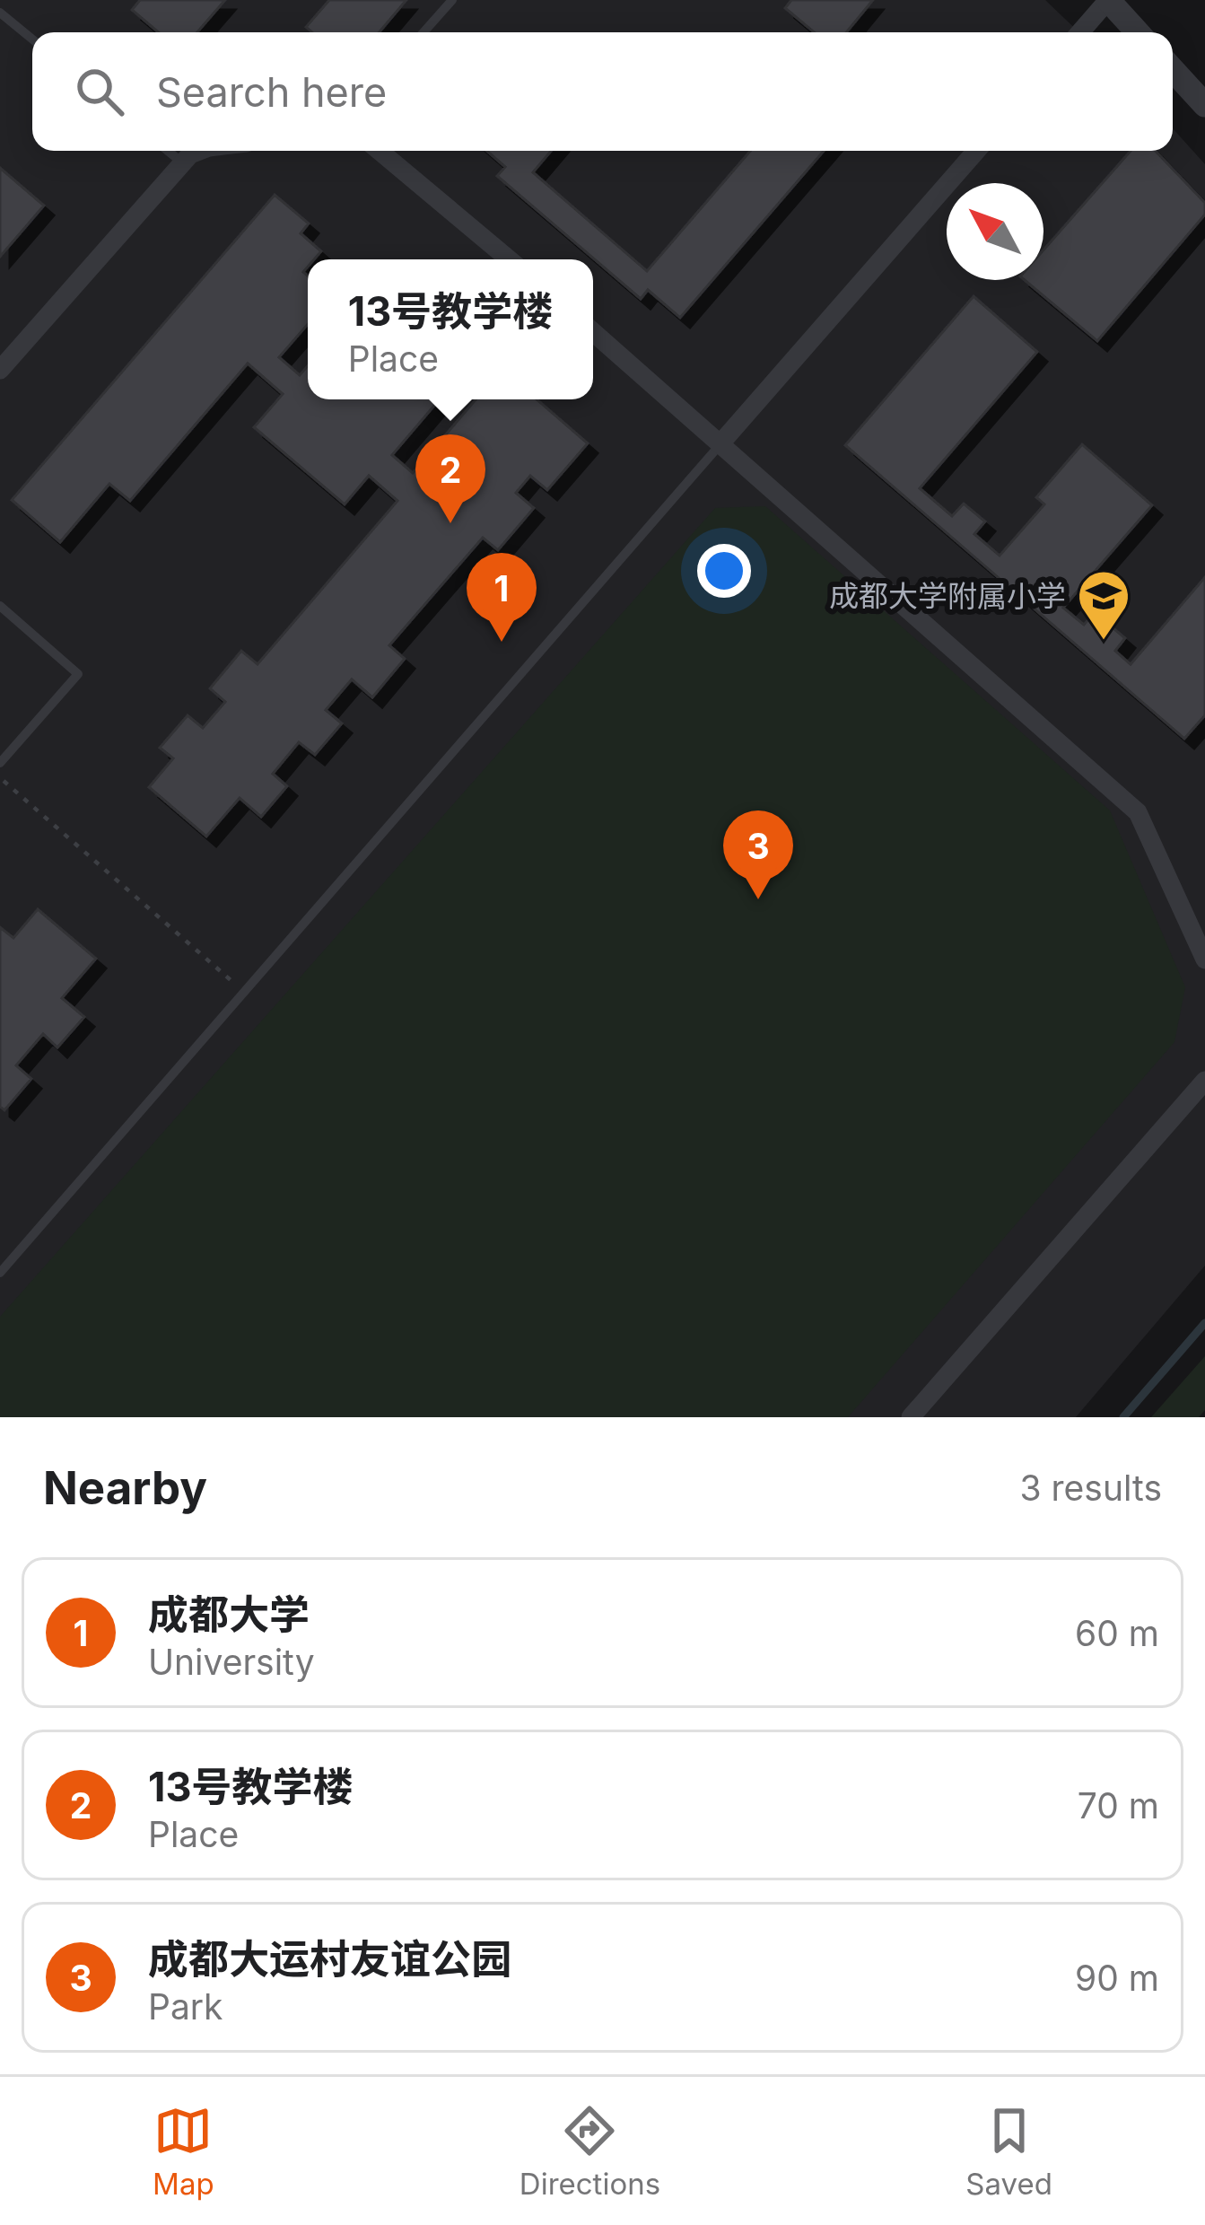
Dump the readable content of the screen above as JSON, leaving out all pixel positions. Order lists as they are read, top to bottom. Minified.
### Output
{"places":{"school or university":["成都大学附属小学"]},"north":"top left","page":{"search":"Search here","popup":["13号教学楼","Place"],"pins":["2","1","3"],"heading":["Nearby","3 results"],"list":[{"mark":"1","name":"成都大学","note":"University","value":"60 m"},{"mark":"2","name":"13号教学楼","note":"Place","value":"70 m"},{"mark":"3","name":"成都大运村友谊公园","note":"Park","value":"90 m"}],"nav":["Map","Directions","Saved"]}}
